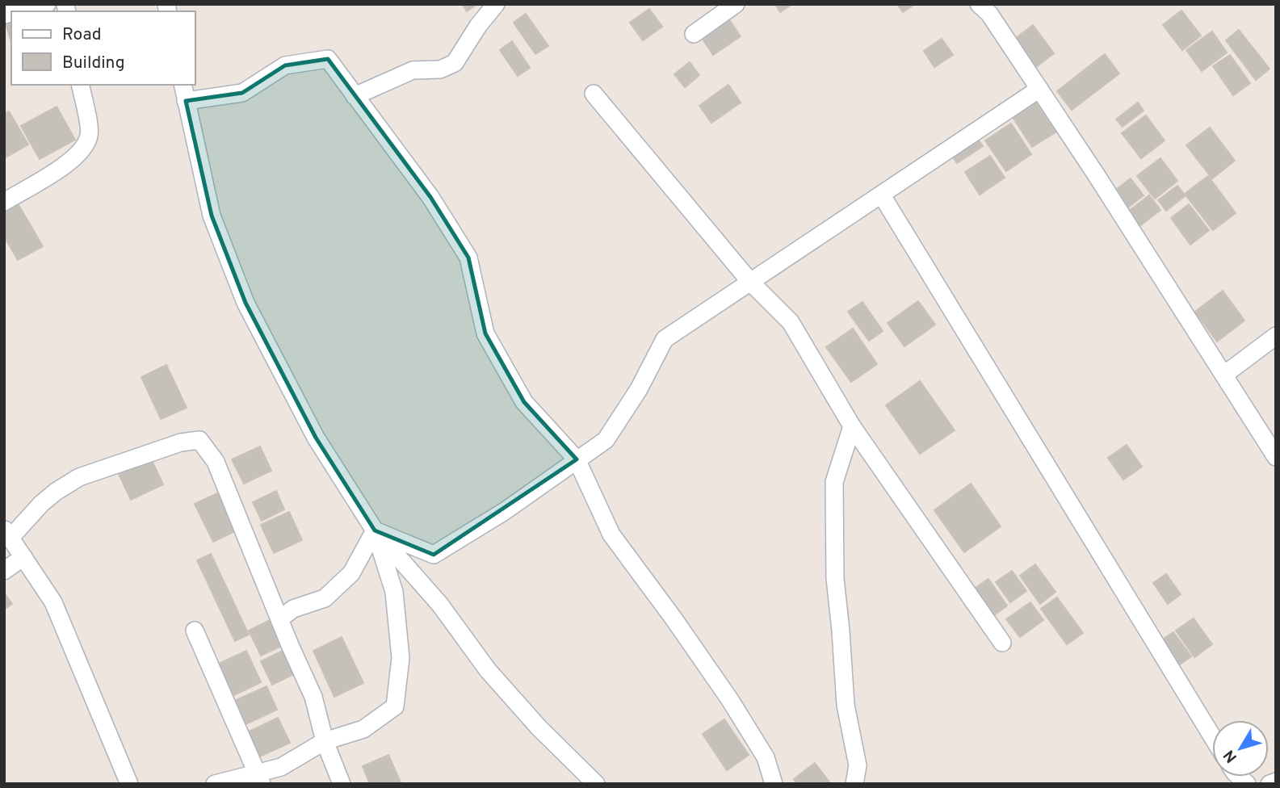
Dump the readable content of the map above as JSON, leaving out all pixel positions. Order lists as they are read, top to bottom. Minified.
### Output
{"legend":["Road","Building"],"north":"bottom left"}
